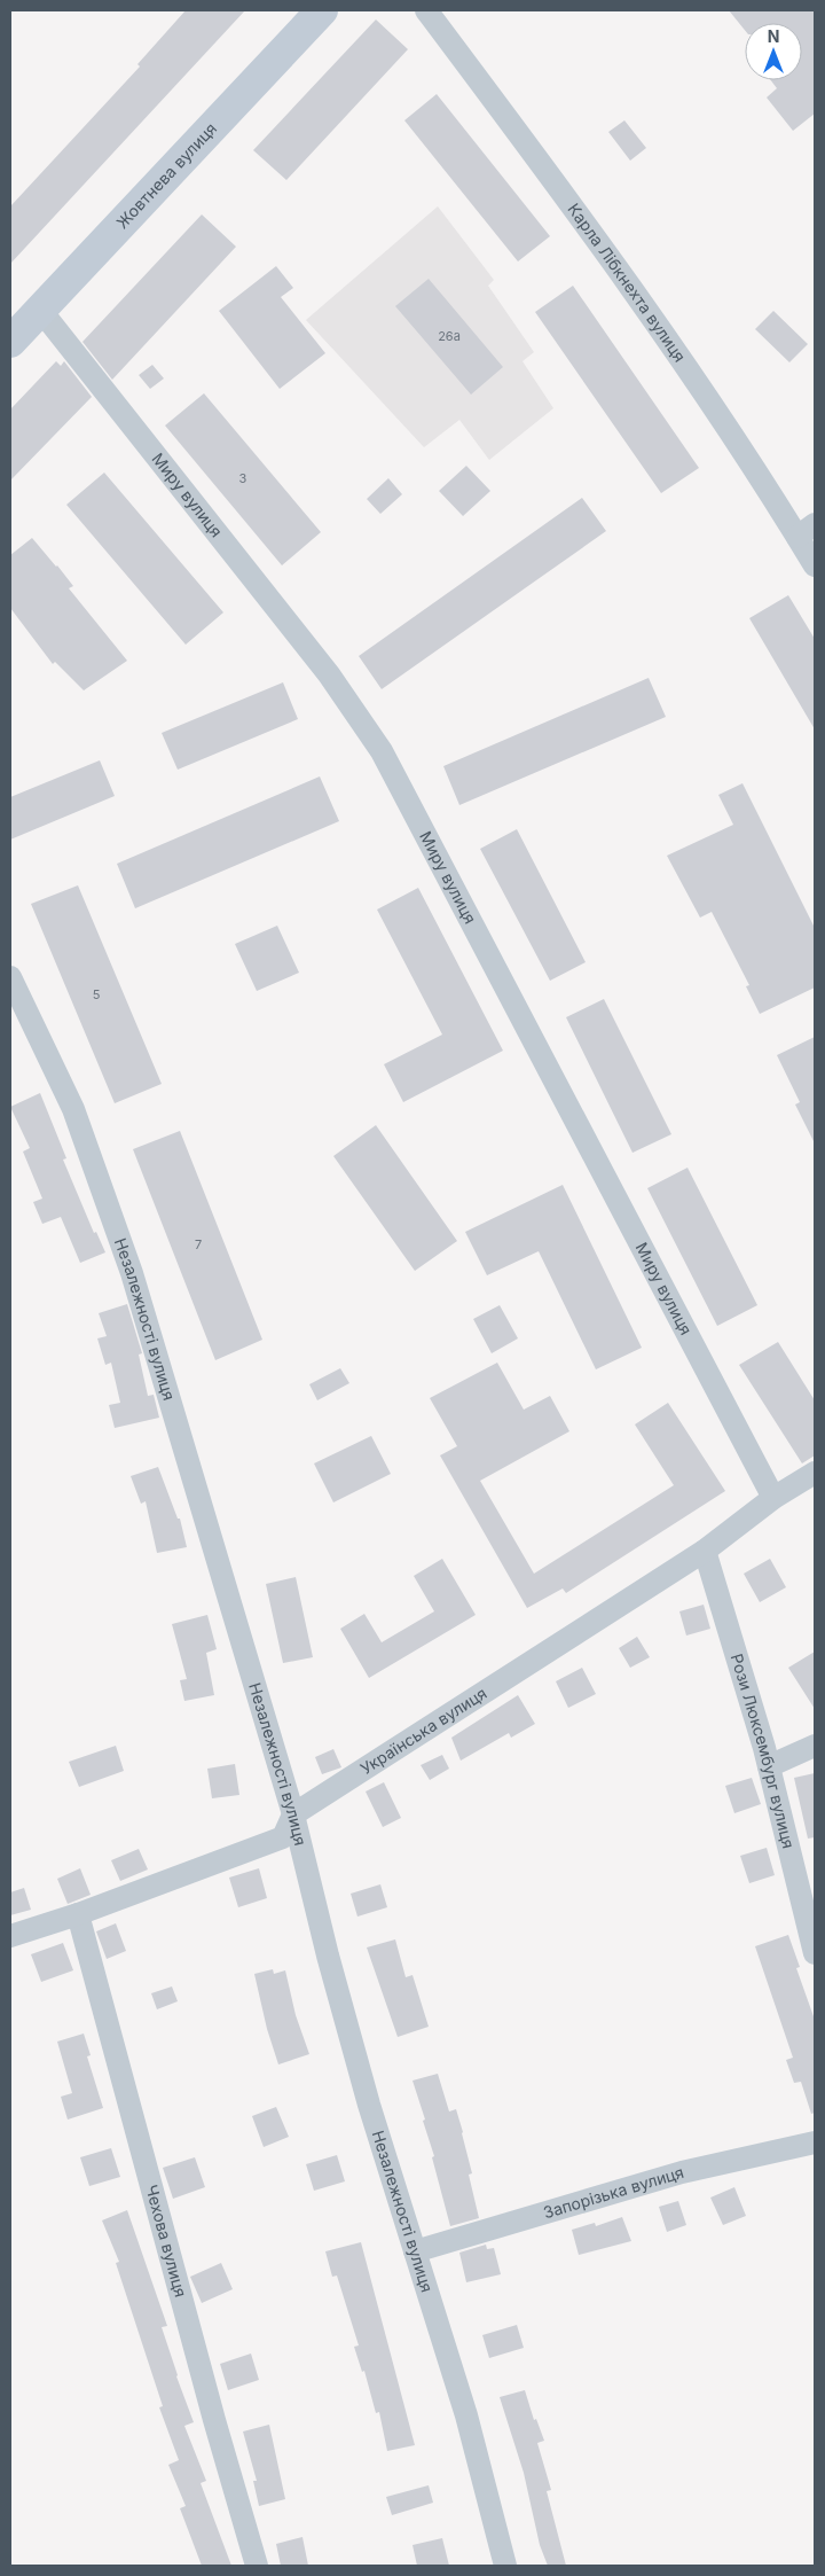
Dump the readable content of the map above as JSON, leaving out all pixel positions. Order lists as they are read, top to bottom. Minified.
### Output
{"streets":{"main road":["Жовтнева вулиця"],"street":["Карла Лібкнехта вулиця","Миру вулиця","Незалежності вулиця","Українська вулиця","Рози Люксембург вулиця","Запорізька вулиця","Чехова вулиця"]},"crossings":[["Жовтнева вулиця","Миру вулиця"],["Миру вулиця","Українська вулиця"],["Незалежності вулиця","Українська вулиця"],["Незалежності вулиця","Запорізька вулиця"],["Українська вулиця","Рози Люксембург вулиця"],["Українська вулиця","Чехова вулиця"]],"house_numbers":["26а","3","5","7"],"north":"top"}
